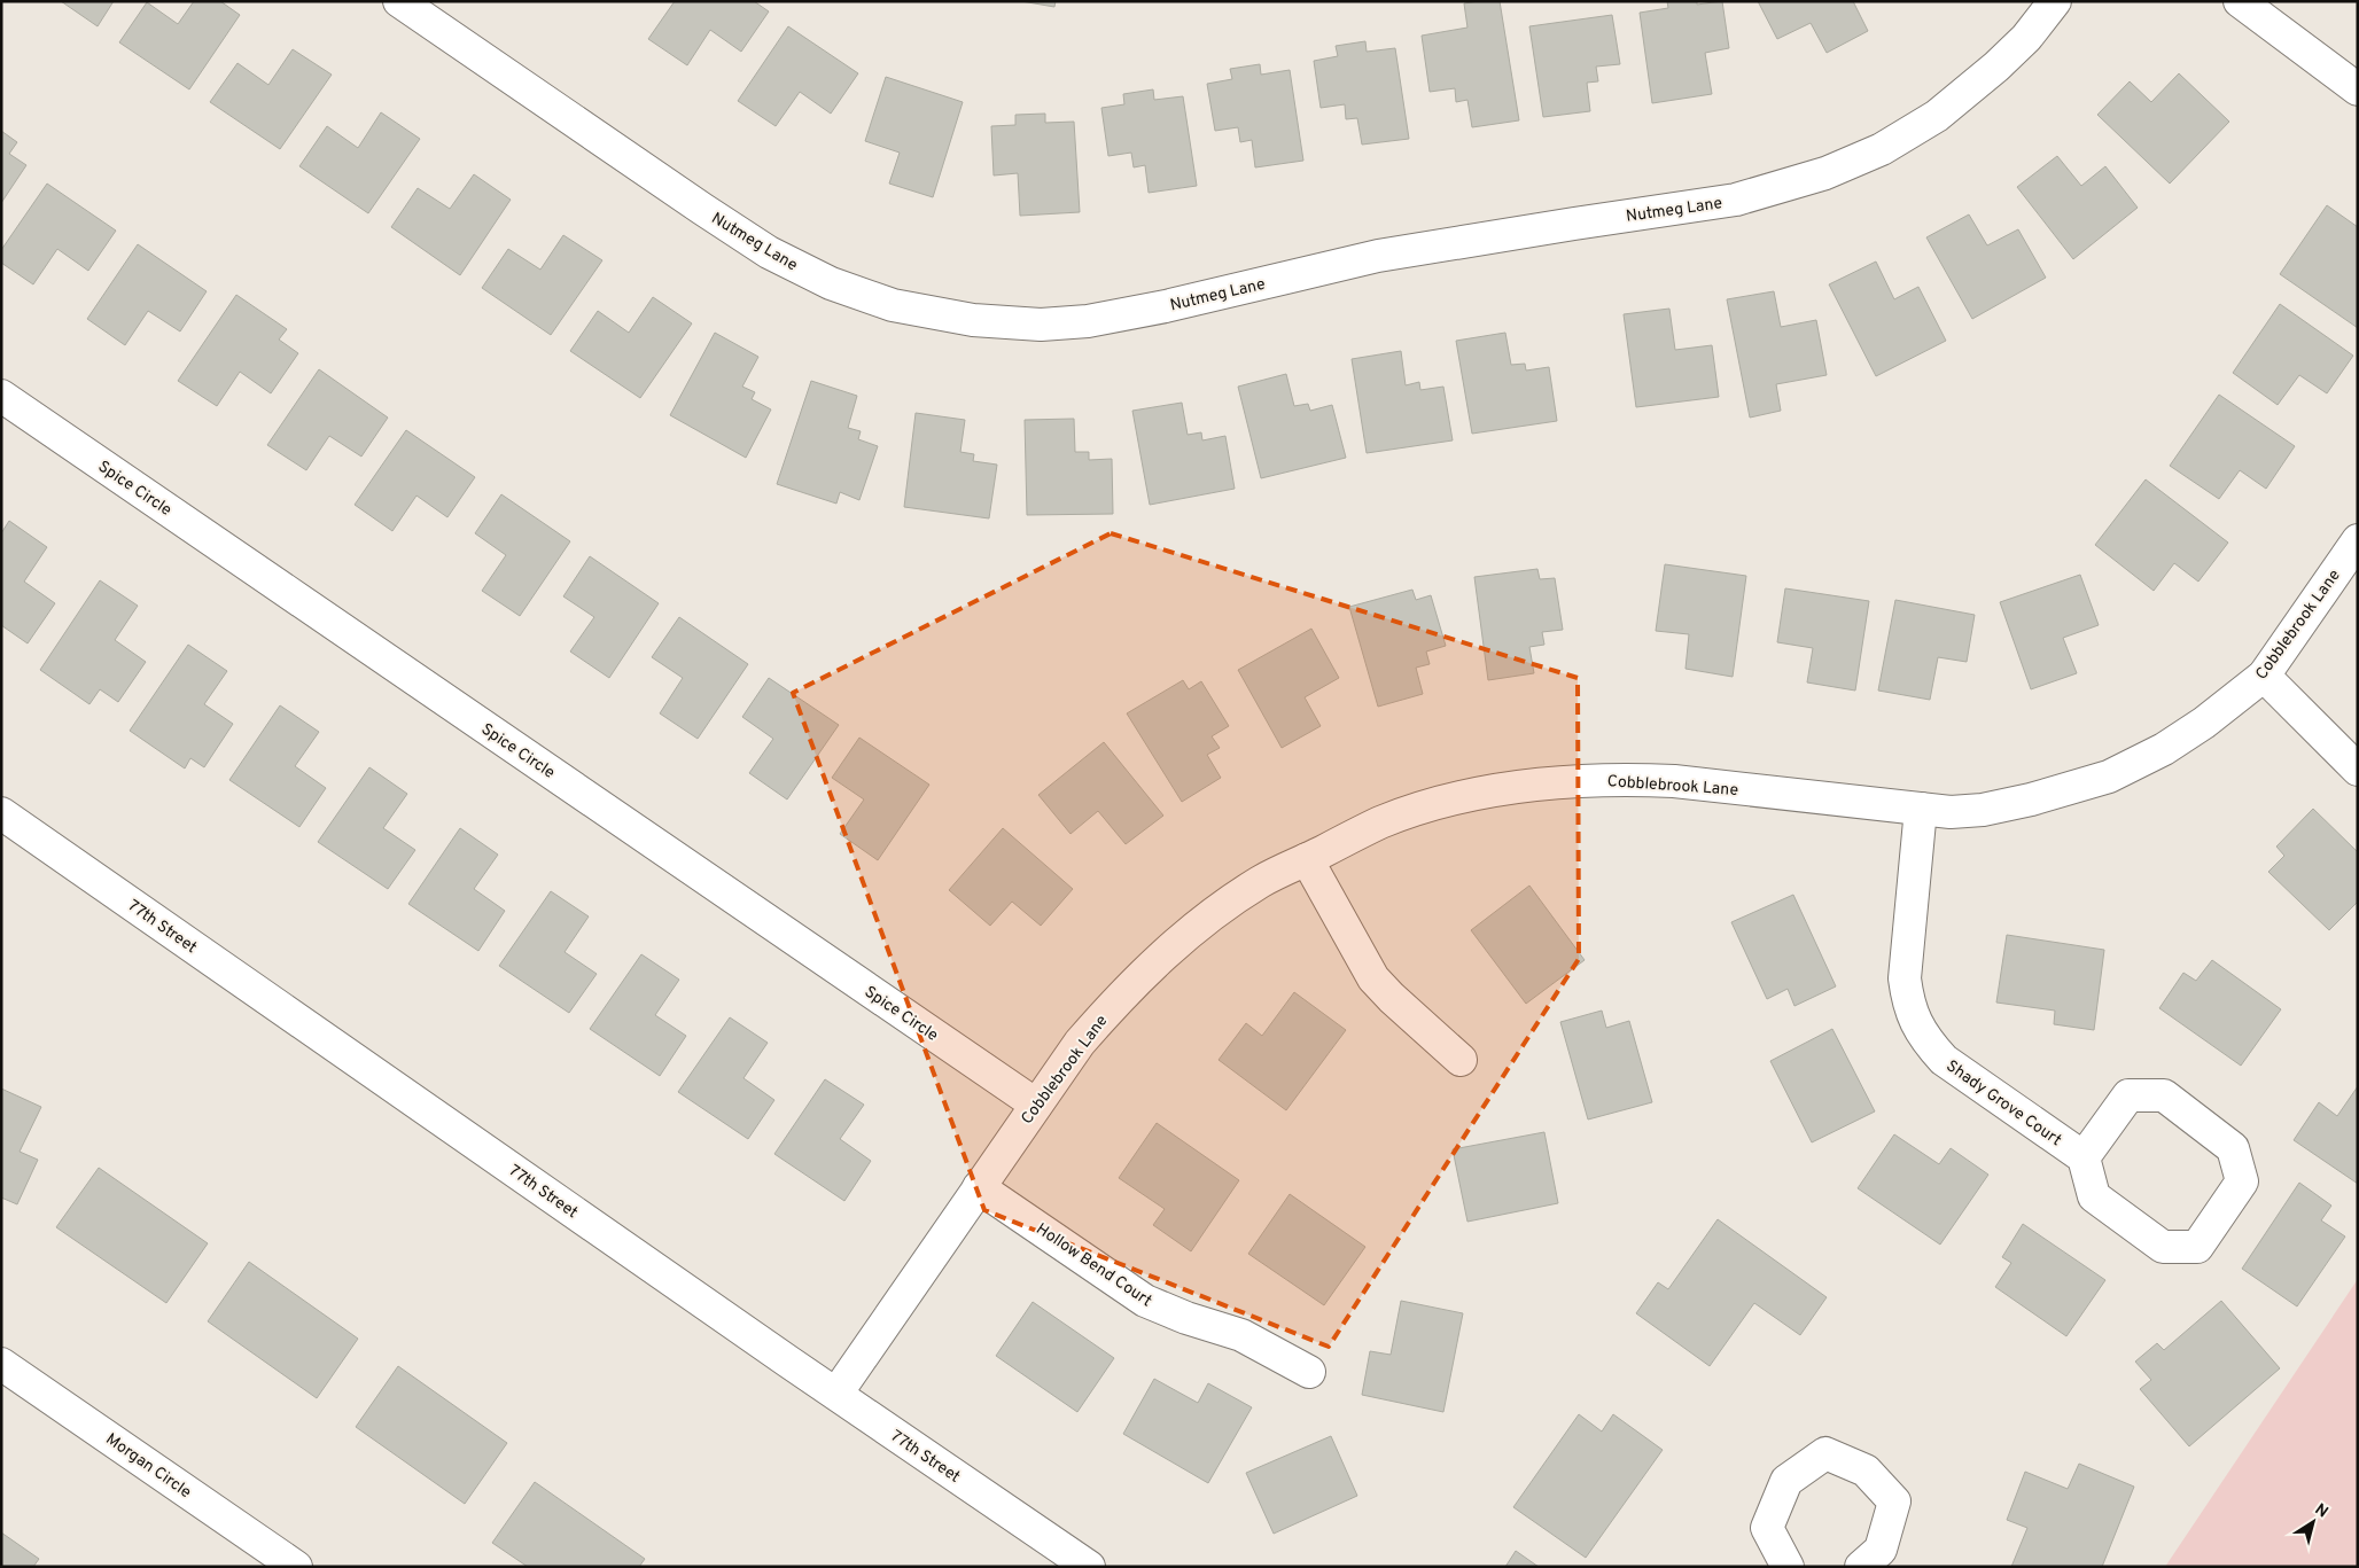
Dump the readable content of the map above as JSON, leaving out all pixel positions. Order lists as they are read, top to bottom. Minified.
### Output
{"streets":{"street":["Nutmeg Lane","Spice Circle","Cobblebrook Lane","77th Street","Shady Grove Court","Hollow Bend Court","Morgan Circle"]},"crossings":[["Spice Circle","Cobblebrook Lane"],["Cobblebrook Lane","77th Street"],["Cobblebrook Lane","Shady Grove Court"],["Cobblebrook Lane","Hollow Bend Court"]],"north":"top right"}
